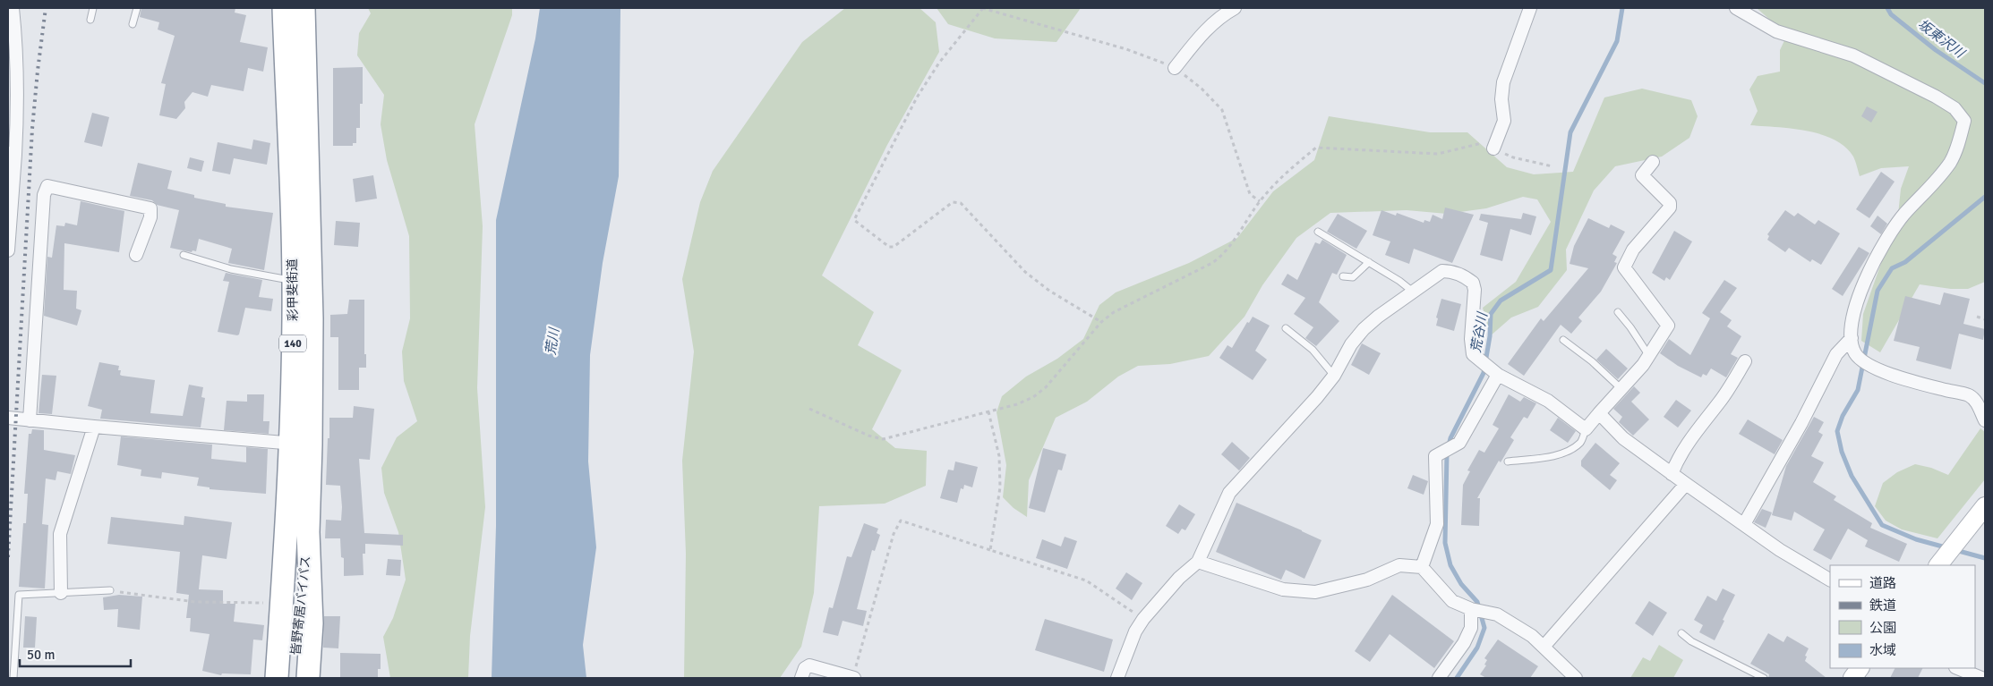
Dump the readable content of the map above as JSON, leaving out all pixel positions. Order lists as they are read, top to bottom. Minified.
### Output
{"streets":{"highway":["彩甲斐街道","140","皆野寄居バイパス"]},"crossings":[["彩甲斐街道","皆野寄居バイパス"]],"water":["坂東沢川","荒谷川","荒川"],"legend":["道路","鉄道","公園","水域"],"scale_bar":"50 m"}
